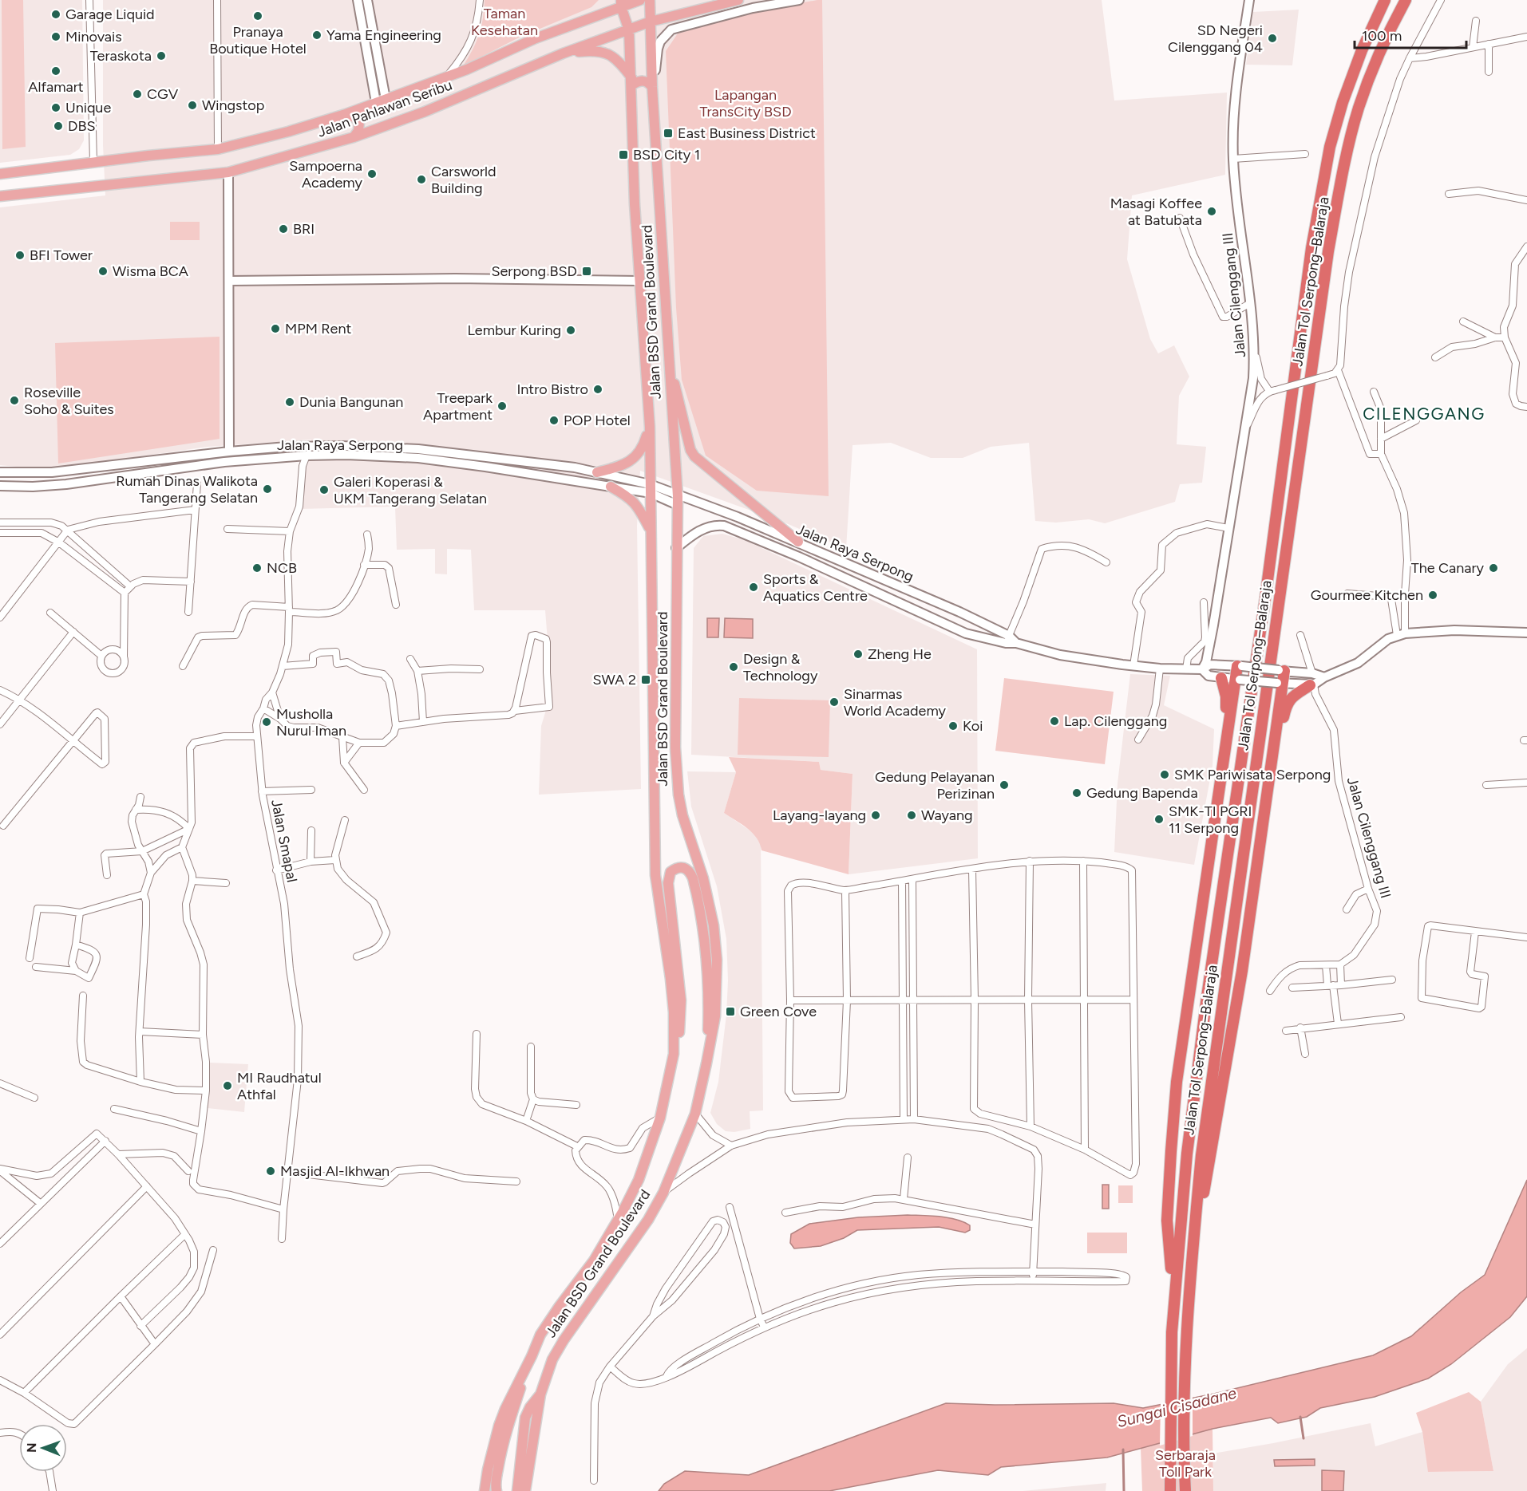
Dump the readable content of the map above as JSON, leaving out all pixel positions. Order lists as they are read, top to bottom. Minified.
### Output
{"streets":{"highway":["Jalan Tol Serpong–Balaraja"],"main road":["Jalan Pahlawan Seribu","Jalan Cilenggang III","Jalan BSD Grand Boulevard","Jalan Raya Serpong"],"street":["Jalan Smapal"]},"crossings":[["Jalan Pahlawan Seribu","Jalan BSD Grand Boulevard"],["Jalan Cilenggang III","Jalan Raya Serpong"],["Jalan BSD Grand Boulevard","Jalan Raya Serpong"],["Jalan Raya Serpong","Jalan Smapal"]],"districts":["CILENGGANG"],"water":["Sungai Cisadane"],"parks":["Taman Kesehatan","Lapangan TransCity BSD","Serbaraja Toll Park"],"places":{"other":["Garage Liquid","Pranaya Boutique Hotel","Yama Engineering","Minovais","SD Negeri Cilenggang 04","Teraskota","Alfamart","CGV","Wingstop","Unique","DBS","Sampoerna Academy","Carsworld Building","Masagi Koffee at Batubata","BRI","BFI Tower","Wisma BCA","MPM Rent","Lembur Kuring","Intro Bistro","Roseville Soho & Suites","Dunia Bangunan","Treepark Apartment","POP Hotel","Rumah Dinas Walikota Tangerang Selatan","Galeri Koperasi & UKM Tangerang Selatan","NCB","The Canary","Sports & Aquatics Centre","Gourmee Kitchen","Zheng He","Design & Technology","Sinarmas World Academy","Lap. Cilenggang","Musholla Nurul Iman","Koi","SMK Pariwisata Serpong","Gedung Pelayanan Perizinan","Gedung Bapenda","Layang-layang","Wayang","SMK-TI PGRI 11 Serpong","MI Raudhatul Athfal","Masjid Al-Ikhwan"],"transit":["East Business District","BSD City 1","Serpong BSD","SWA 2","Green Cove"]},"scale_bar":"100 m","north":"left"}
